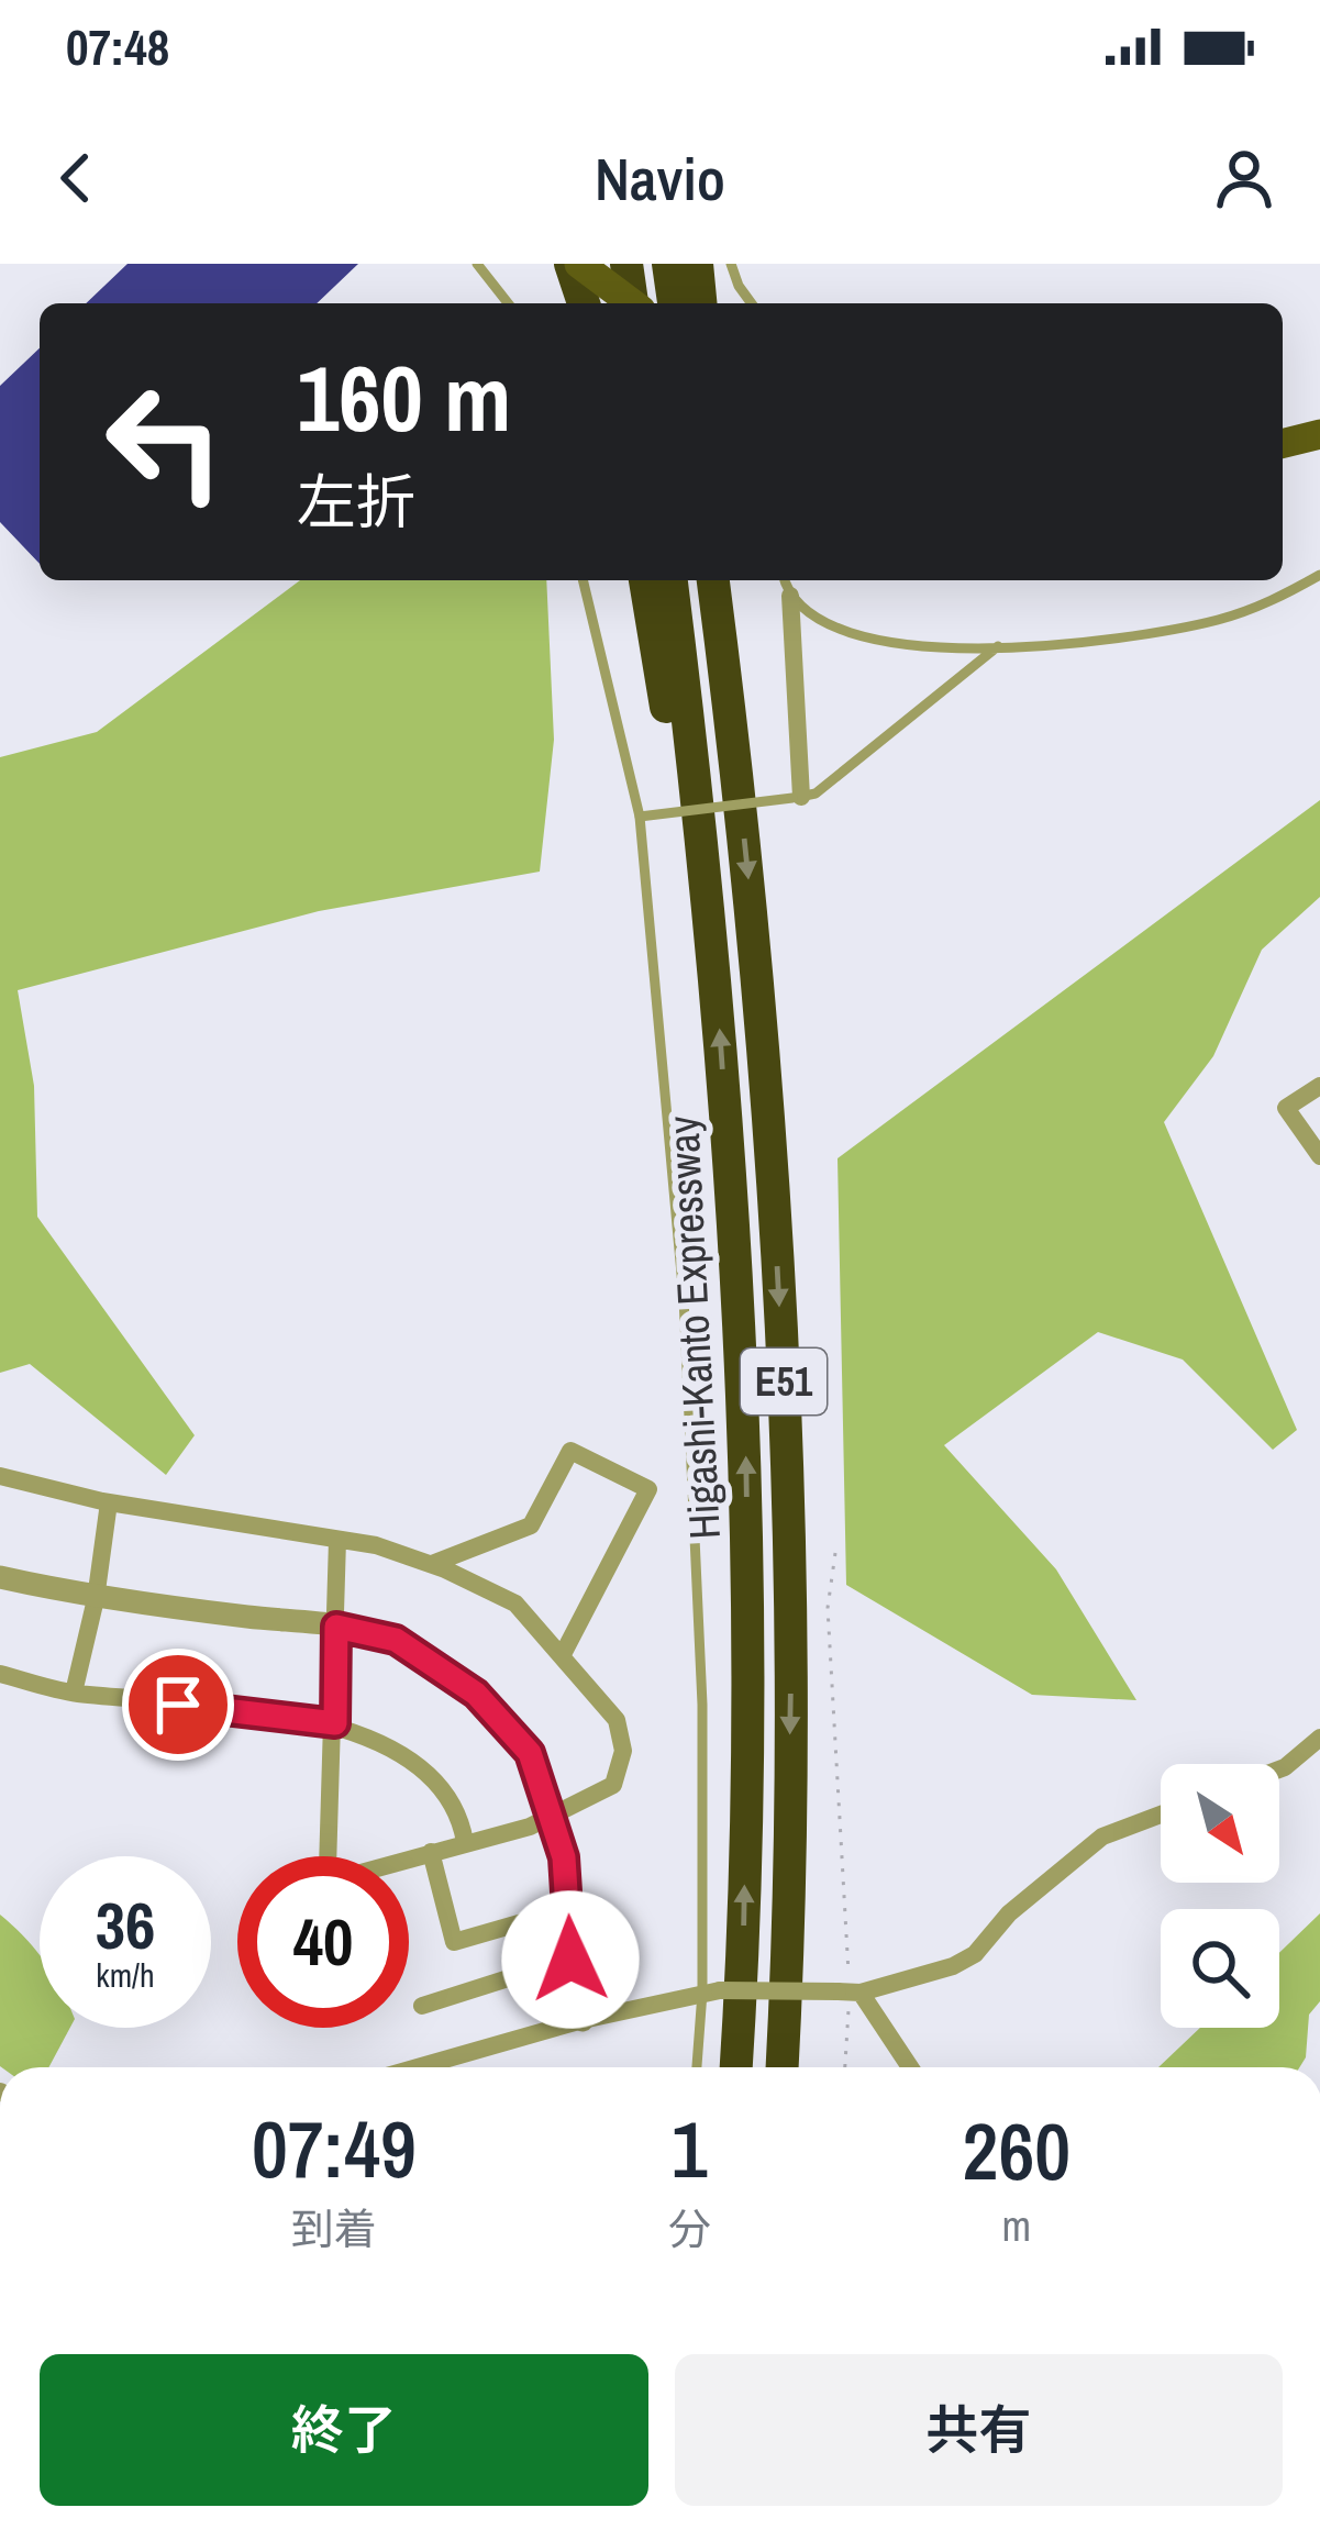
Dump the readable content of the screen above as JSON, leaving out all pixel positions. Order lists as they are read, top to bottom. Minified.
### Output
{"streets":{"highway":["Higashi-Kanto Expressway","E51"]},"north":"bottom right","page":{"status":"07:48","header":"Navio","turn":["160 m","左折"],"speed":"36 km/h","limit":"40","eta":["07:49","到着","1","分","260","m"],"buttons":["終了","共有"]}}
